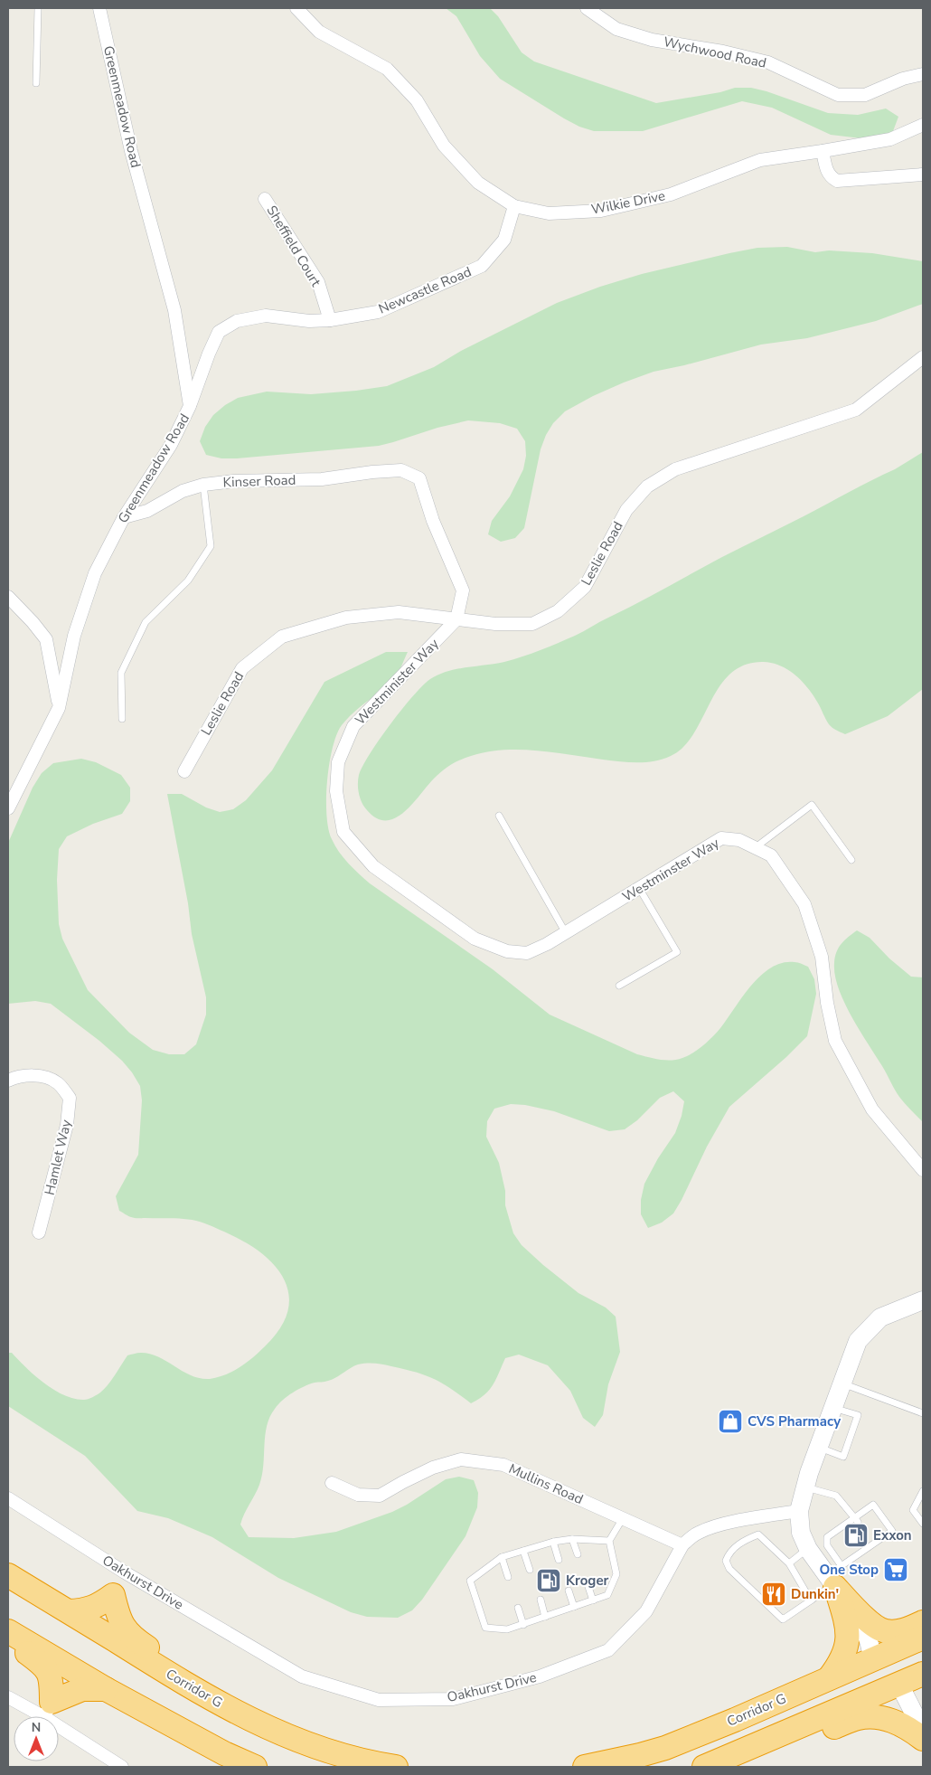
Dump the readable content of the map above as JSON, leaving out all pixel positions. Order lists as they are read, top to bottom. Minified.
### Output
{"streets":{"highway":["Corridor G"],"street":["Wychwood Road","Greenmeadow Road","Wilkie Drive","Sheffield Court","Newcastle Road","Kinser Road","Leslie Road","Westminister Way","Westminster Way","Hamlet Way","Mullins Road","Oakhurst Drive"]},"crossings":[["Greenmeadow Road","Newcastle Road"],["Greenmeadow Road","Kinser Road"],["Wilkie Drive","Newcastle Road"],["Sheffield Court","Newcastle Road"],["Kinser Road","Leslie Road"],["Kinser Road","Westminister Way"],["Leslie Road","Westminister Way"],["Westminister Way","Westminster Way"],["Mullins Road","Oakhurst Drive"]],"places":{"shop":["CVS Pharmacy"],"fuel station":["Exxon","Kroger"],"supermarket":["One Stop"],"restaurant":["Dunkin'"]},"north":"top"}
